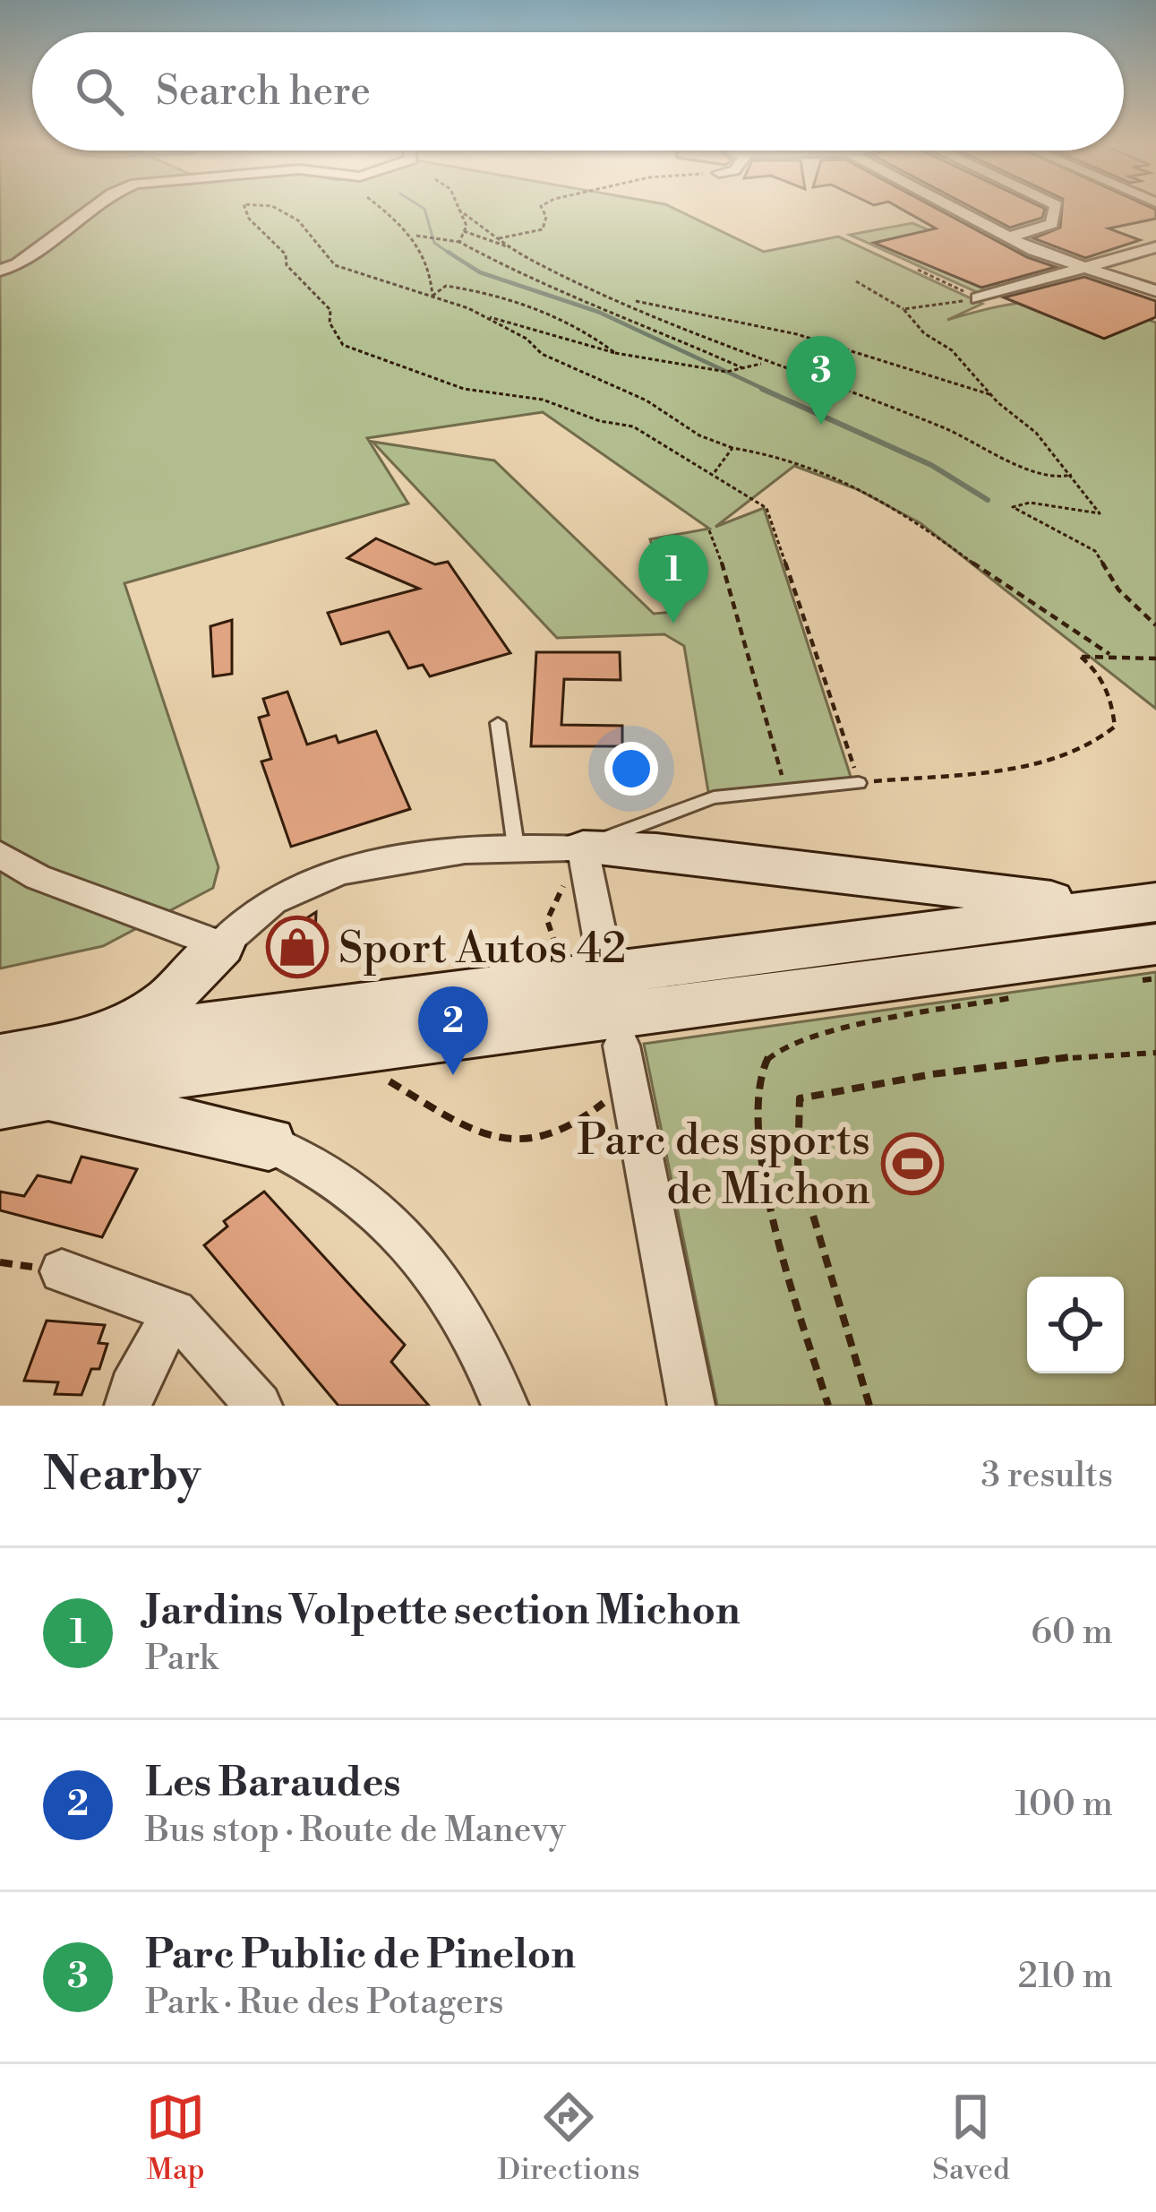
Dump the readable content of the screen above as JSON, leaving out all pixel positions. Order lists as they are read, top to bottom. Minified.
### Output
{"places":{"shop":["Sport Autos 42"],"sports":["Parc des sports de Michon"]},"page":{"search":"Search here","pins":["3","1","2"],"heading":["Nearby","3 results"],"list":[{"mark":"1","name":"Jardins Volpette section Michon","note":"Park","value":"60 m"},{"mark":"2","name":"Les Baraudes","note":"Bus stop · Route de Manevy","value":"100 m"},{"mark":"3","name":"Parc Public de Pinelon","note":"Park · Rue des Potagers","value":"210 m"}],"nav":["Map","Directions","Saved"]}}
